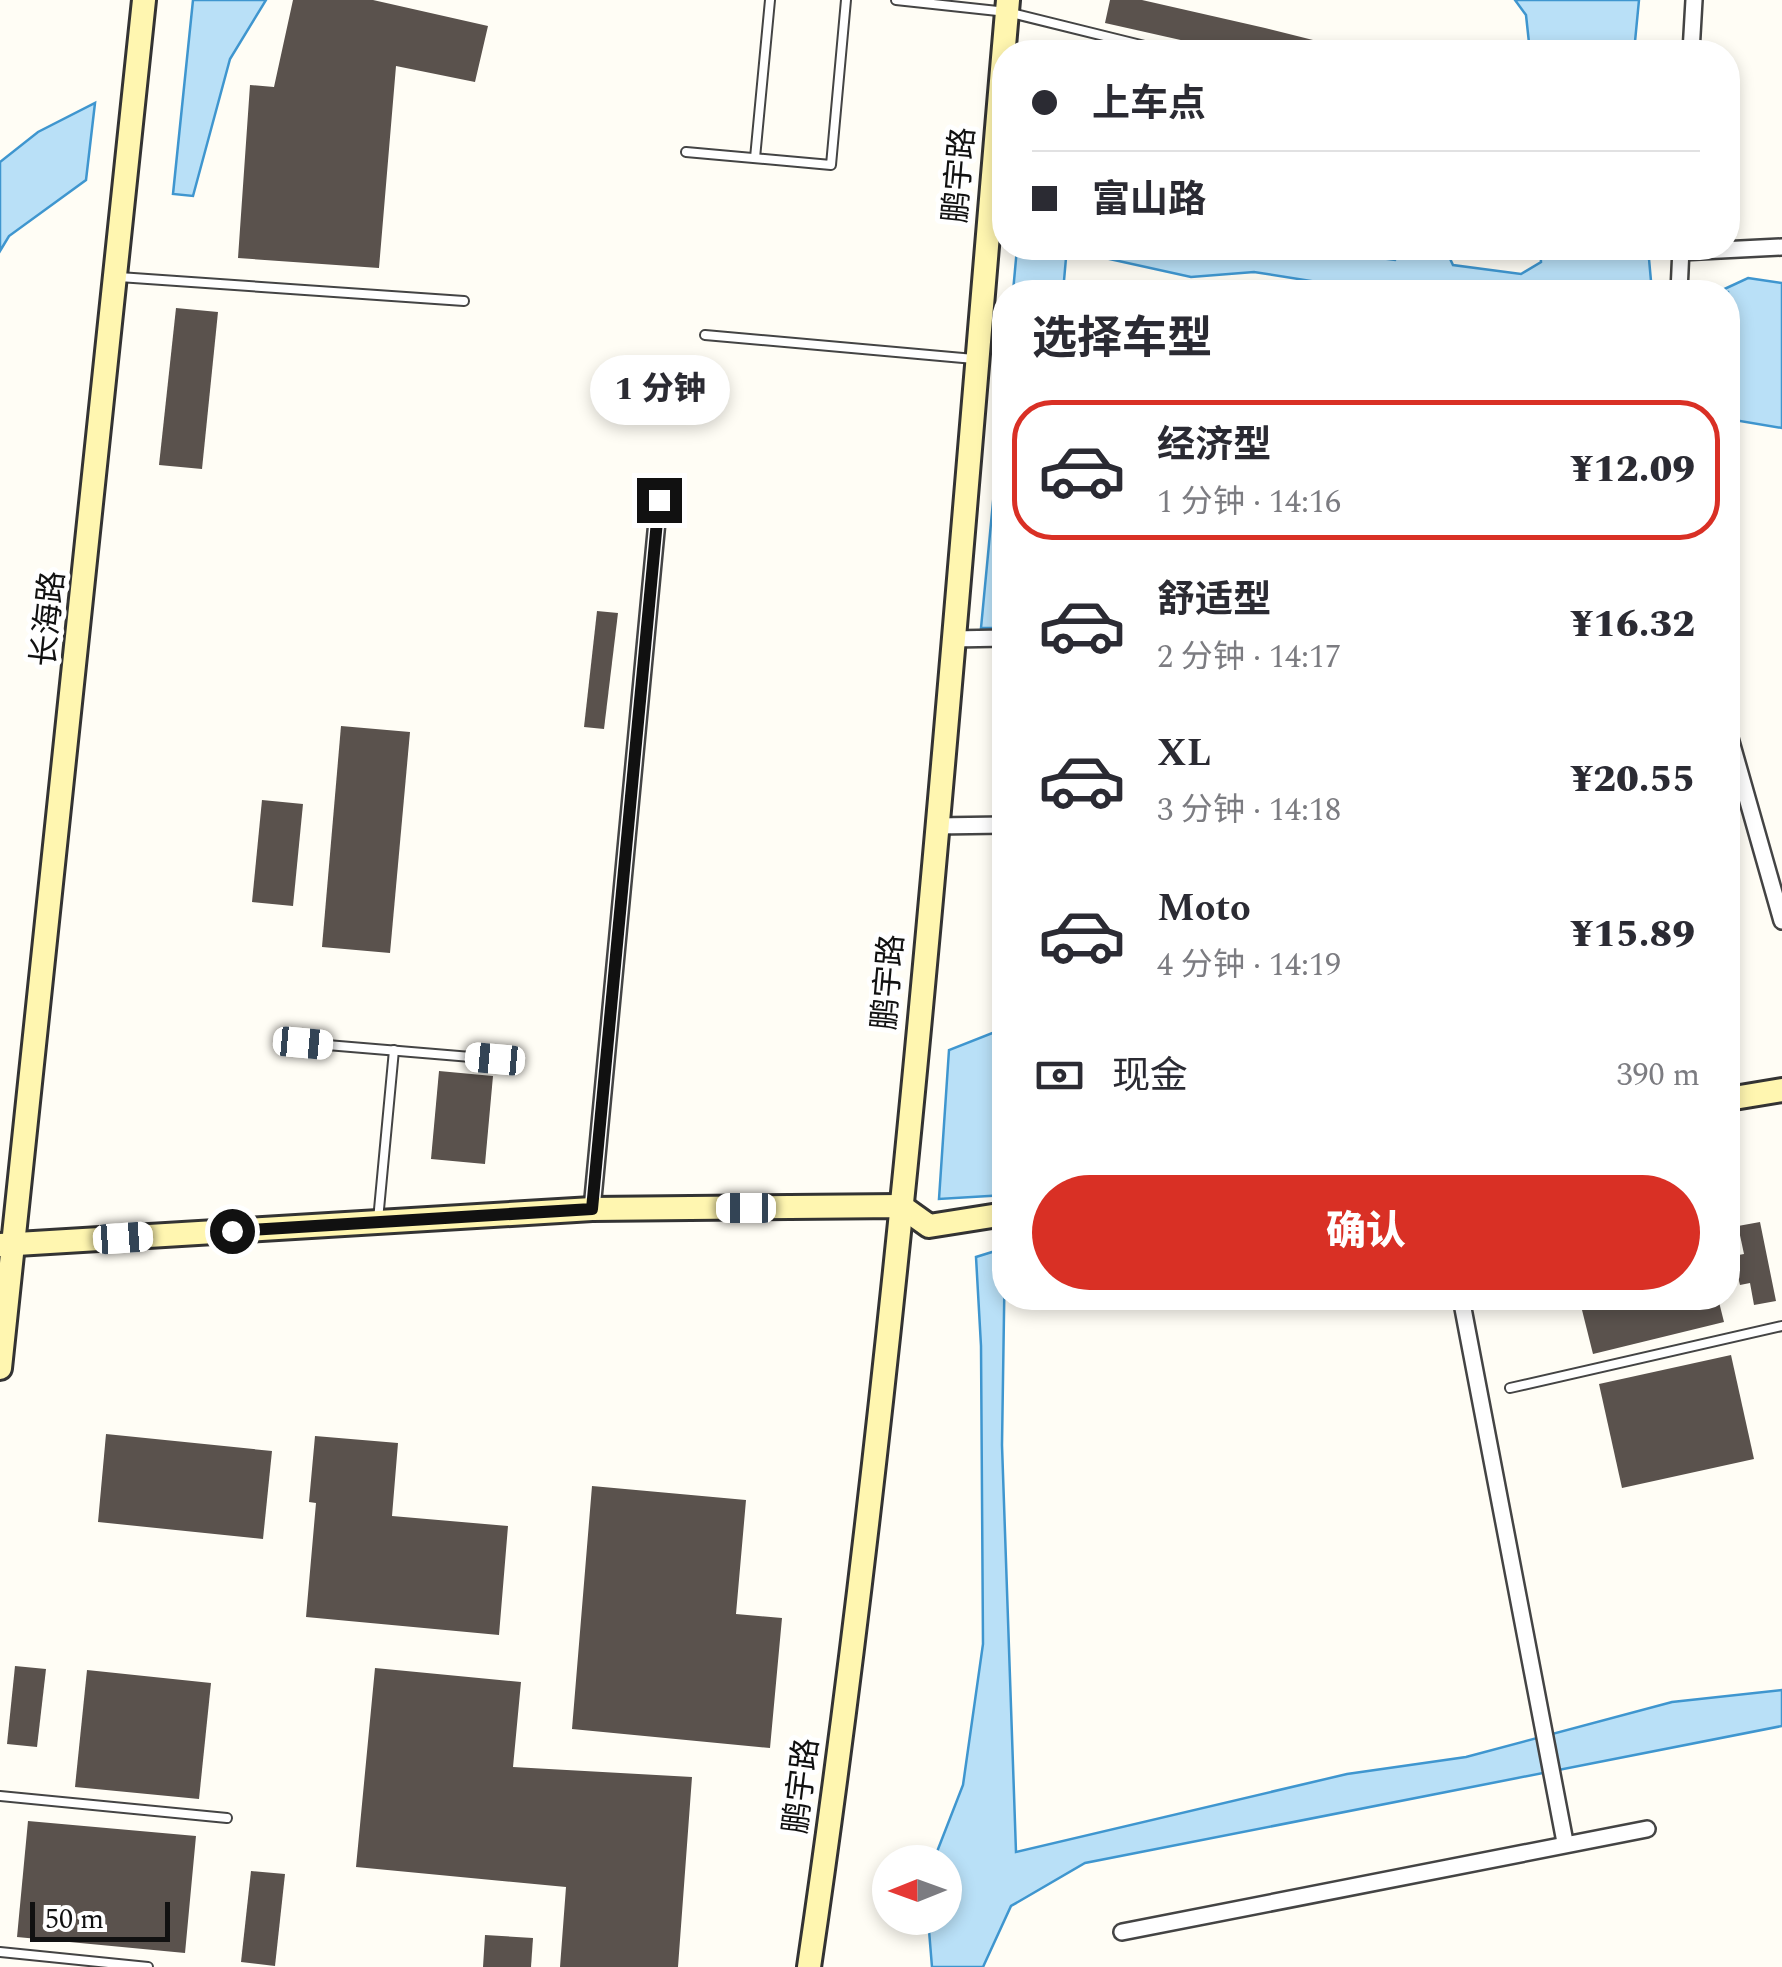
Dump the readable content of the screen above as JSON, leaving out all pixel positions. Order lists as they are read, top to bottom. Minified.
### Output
{"streets":{"street":["鹏宇路","长海路"]},"scale_bar":"50 m","north":"left","page":{"banner":["上车点","富山路"],"heading":"选择车型","bubble":"1 分钟","list":[{"name":"经济型","note":"1 分钟 · 14:16","value":"¥12.09"},{"name":"舒适型","note":"2 分钟 · 14:17","value":"¥16.32"},{"name":"XL","note":"3 分钟 · 14:18","value":"¥20.55"},{"name":"Moto","note":"4 分钟 · 14:19","value":"¥15.89"}],"pay":["现金","390 m"],"buttons":"确认","scale":"50 m"}}
